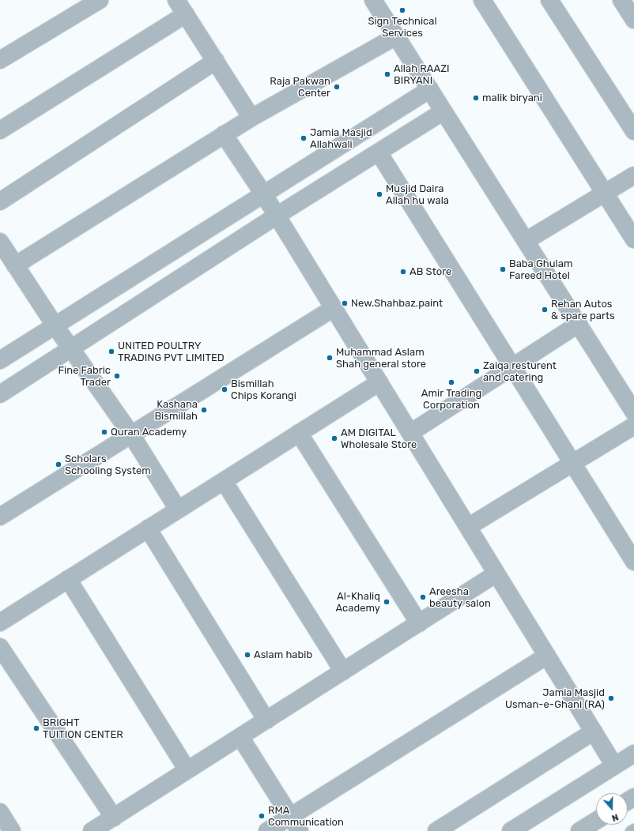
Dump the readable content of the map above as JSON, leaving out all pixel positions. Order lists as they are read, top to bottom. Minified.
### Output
{"places":["Sign Technical Services","Allah RAAZI BIRYANI","Raja Pakwan Center","malik biryani","Jamia Masjid Allahwali","Musjid Daira Allah hu wala","Baba Ghulam Fareed Hotel","AB Store","New.Shahbaz.paint","Rehan Autos & spare parts","UNITED POULTRY TRADING PVT LIMITED","Muhammad Aslam Shah general store","Zaiqa resturent and catering","Fine Fabric Trader","Amir Trading Corporation","Bismillah Chips Korangi","Kashana Bismillah","Quran Academy","AM DIGITAL Wholesale Store","Scholars Schooling System","Areesha beauty salon","Al-Khaliq Academy","Aslam habib","Jamia Masjid Usman-e-Ghani (RA)","BRIGHT TUITION CENTER","RMA Communication"],"north":"bottom"}
